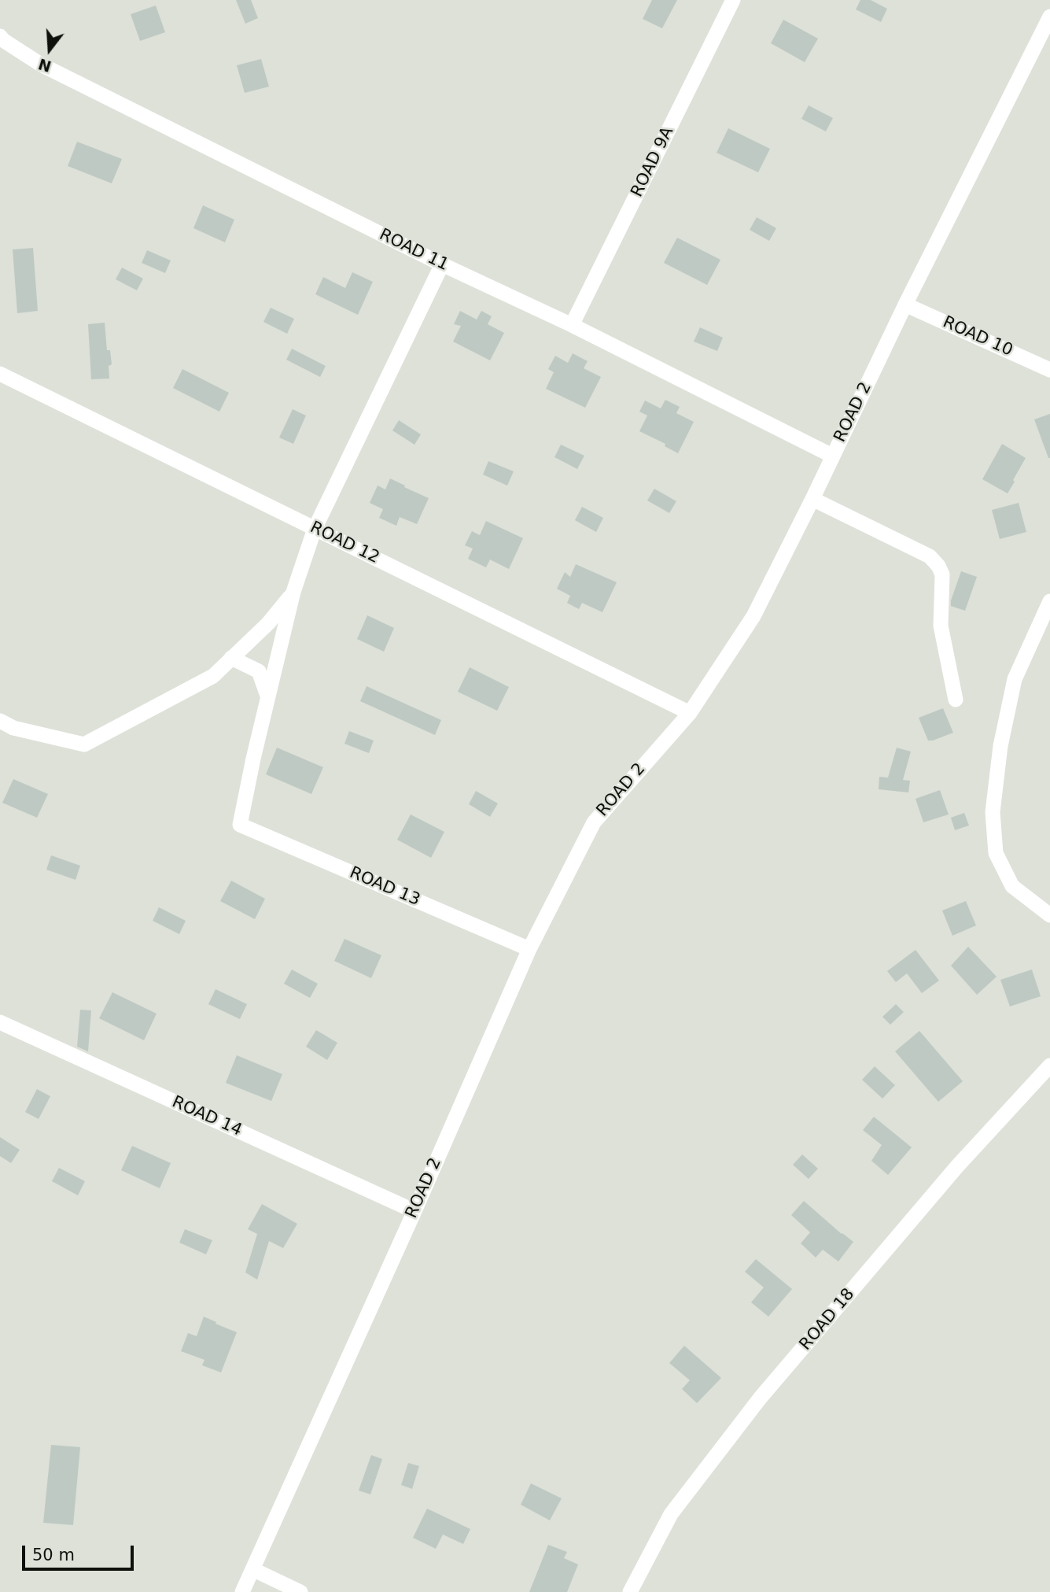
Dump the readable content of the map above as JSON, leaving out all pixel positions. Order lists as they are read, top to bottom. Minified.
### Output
{"streets":{"street":["ROAD 9A","ROAD 11","ROAD 10","ROAD 2","ROAD 12","ROAD 13","ROAD 14","ROAD 18"]},"crossings":[["ROAD 9A","ROAD 11"],["ROAD 11","ROAD 2"],["ROAD 10","ROAD 2"],["ROAD 2","ROAD 12"],["ROAD 2","ROAD 13"],["ROAD 2","ROAD 14"]],"scale_bar":"50 m","north":"bottom"}
